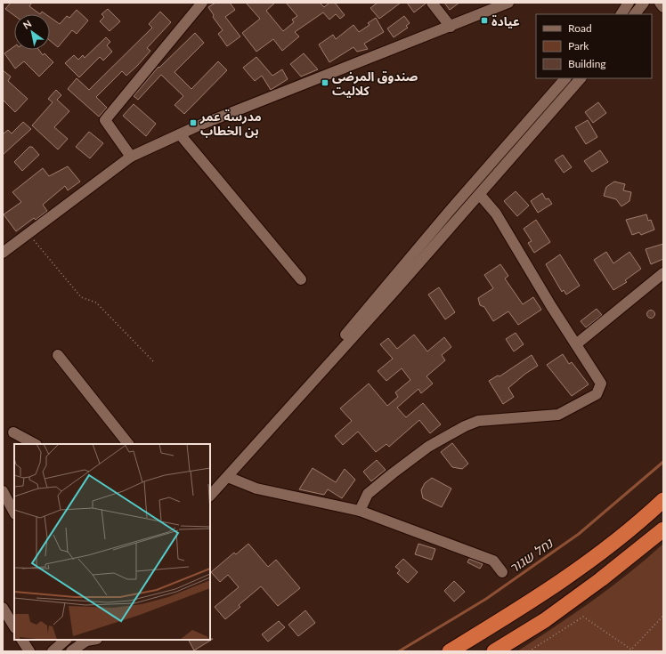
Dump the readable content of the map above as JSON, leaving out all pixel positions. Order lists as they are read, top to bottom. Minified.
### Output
{"water":["נחל שגור"],"places":{"transit":["عيادة","صندوق المرضى كلاليت","مدرسة عمر بن الخطاب"]},"legend":["Road","Park","Building"],"north":"top left"}
